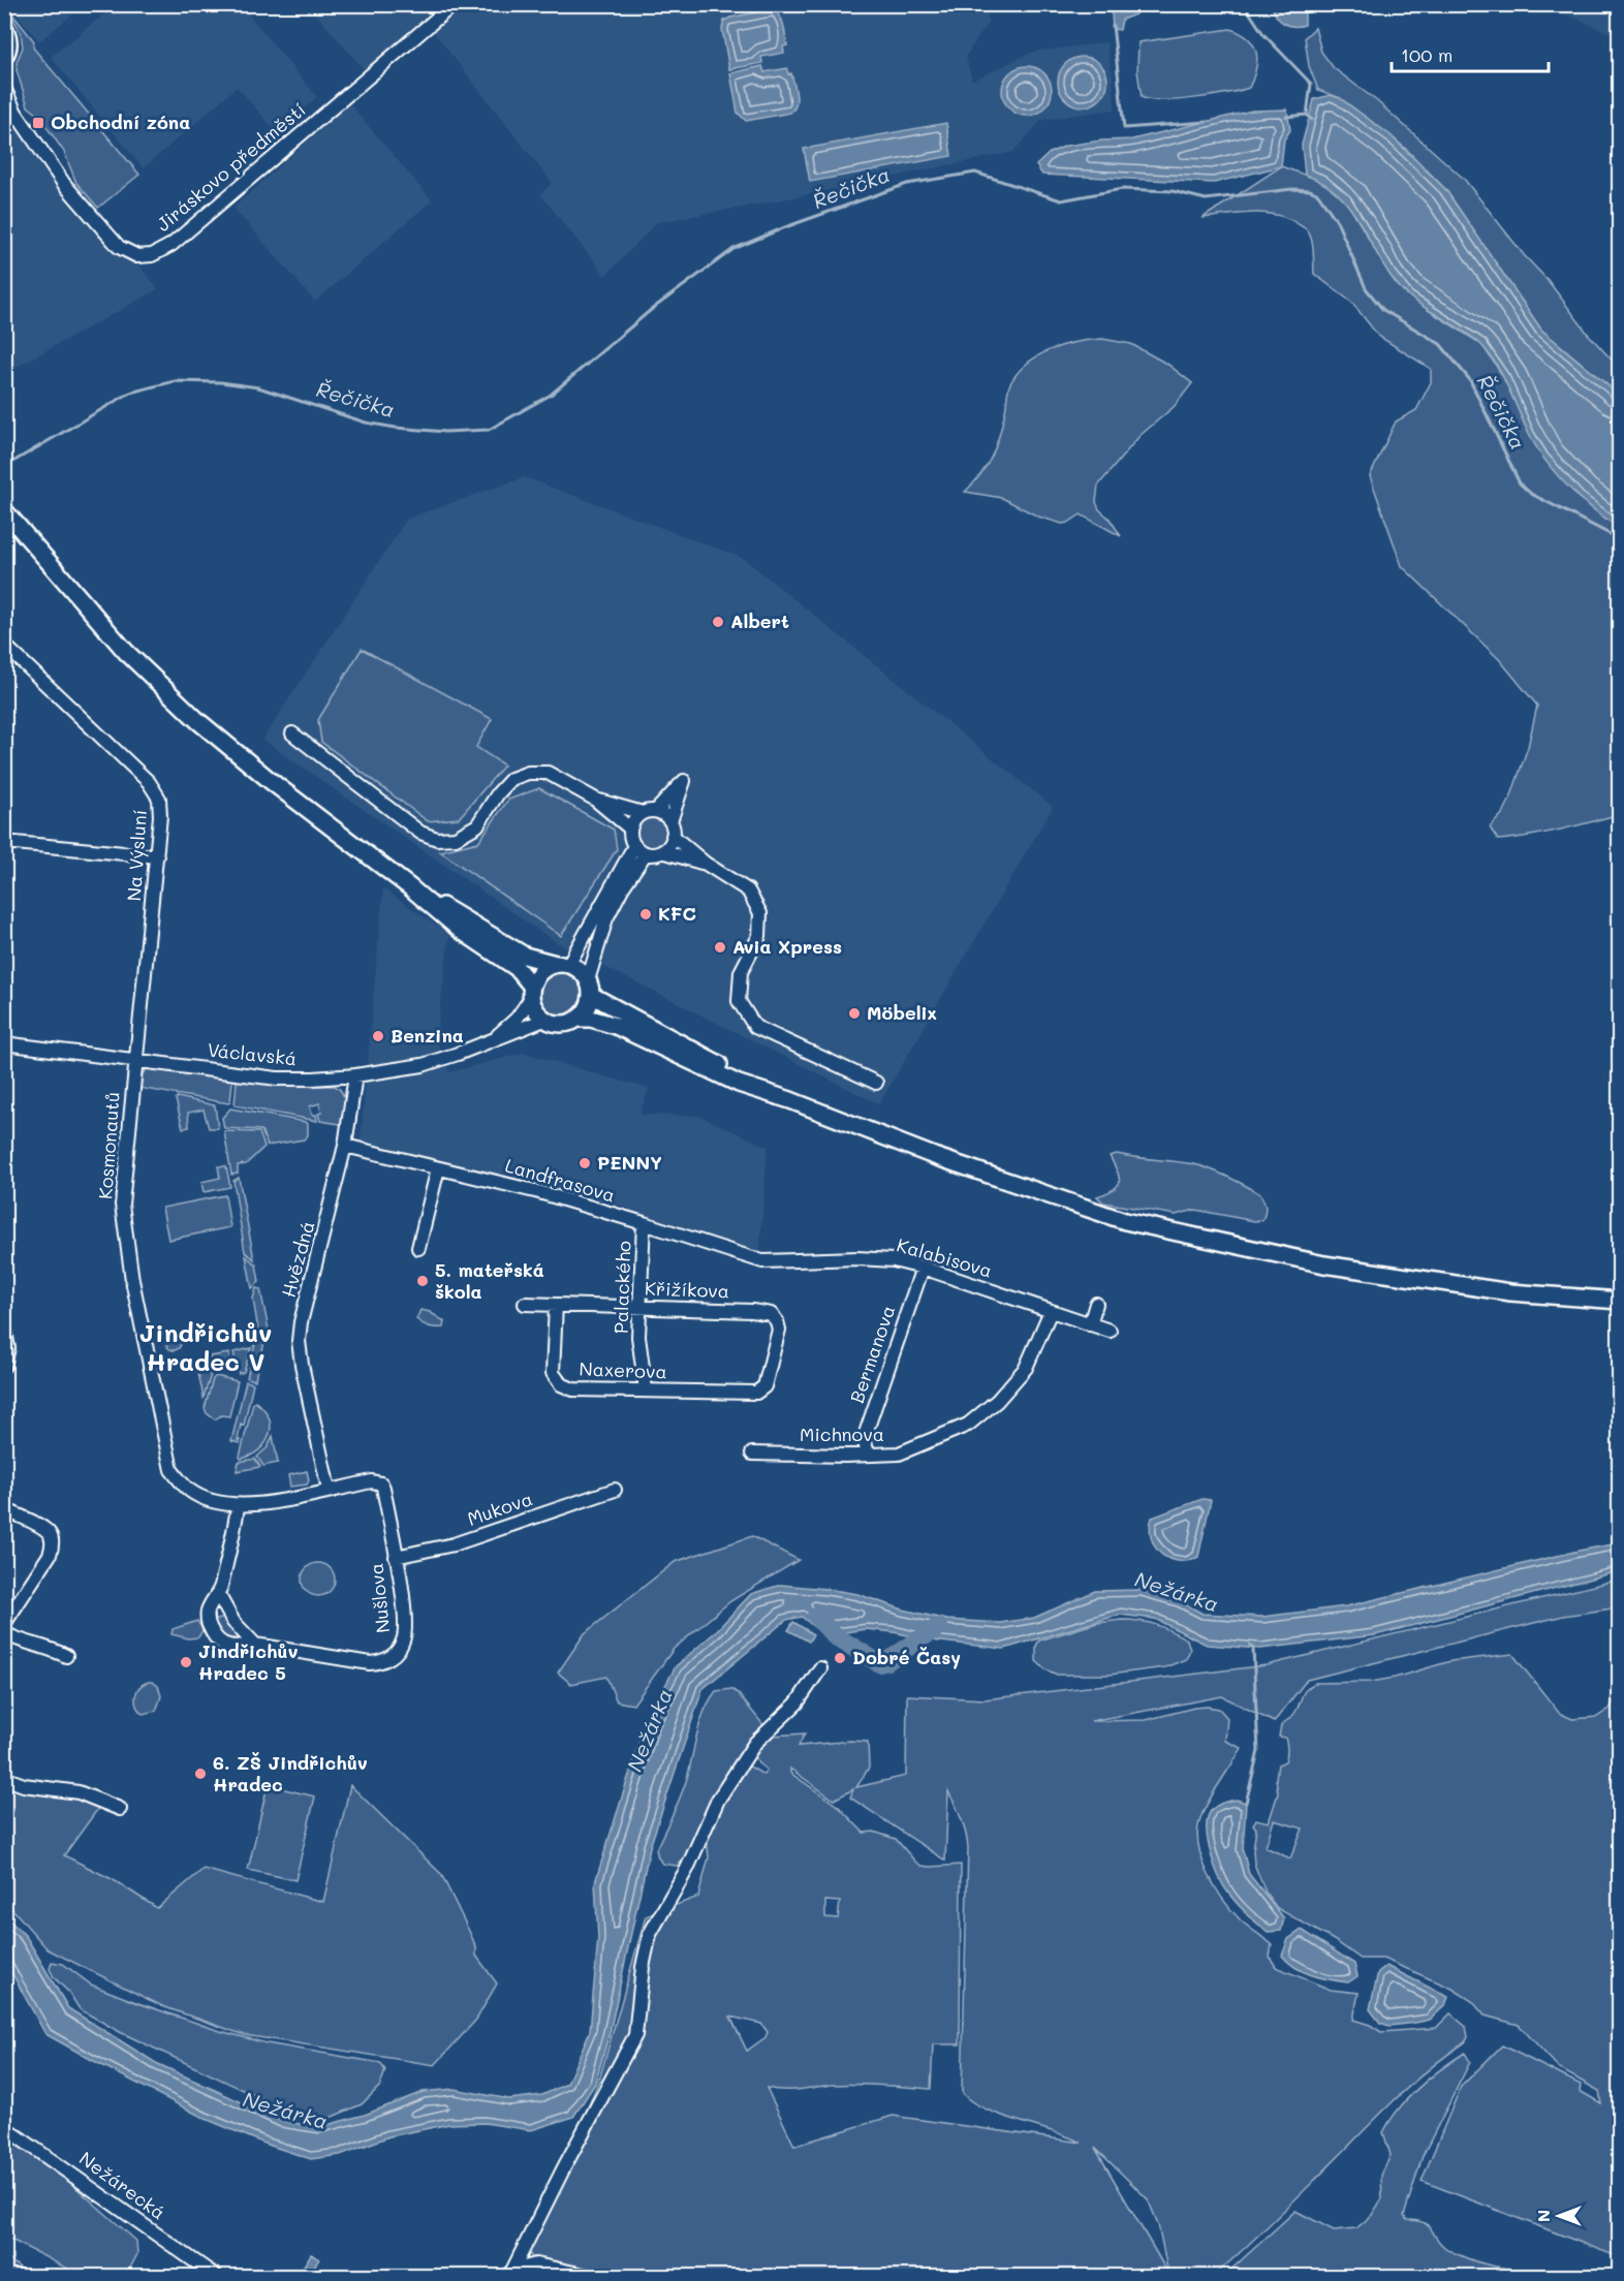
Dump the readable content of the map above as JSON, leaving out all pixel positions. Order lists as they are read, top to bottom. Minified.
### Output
{"streets":{"street":["Jiráskovo předměstí","Na Výsluní","Václavská","Kosmonautů","Landfrasova","Kalabisova","Hvězdná","Palackého","Křižíkova","Bermanova","Naxerova","Michnova","Mukova","Nušlova","Nežárecká"]},"crossings":[["Na Výsluní","Václavská"],["Na Výsluní","Kosmonautů"],["Václavská","Kosmonautů"],["Václavská","Hvězdná"],["Kosmonautů","Hvězdná"],["Kosmonautů","Mukova"],["Kosmonautů","Nušlova"],["Landfrasova","Kalabisova"],["Landfrasova","Hvězdná"],["Landfrasova","Palackého"],["Kalabisova","Bermanova"],["Kalabisova","Michnova"],["Hvězdná","Mukova"],["Hvězdná","Nušlova"],["Palackého","Křižíkova"],["Palackého","Naxerova"],["Křižíkova","Naxerova"],["Bermanova","Michnova"],["Mukova","Nušlova"]],"districts":["Jindřichův Hradec V"],"water":["Řečička","Nežárka"],"places":{"transit":["Obchodní zóna"],"other":["Albert","KFC","Avia Xpress","Möbelix","Benzina","PENNY","5. mateřská škola","Dobré Časy","Jindřichův Hradec 5","6. ZŠ Jindřichův Hradec"]},"scale_bar":"100 m","north":"left"}
